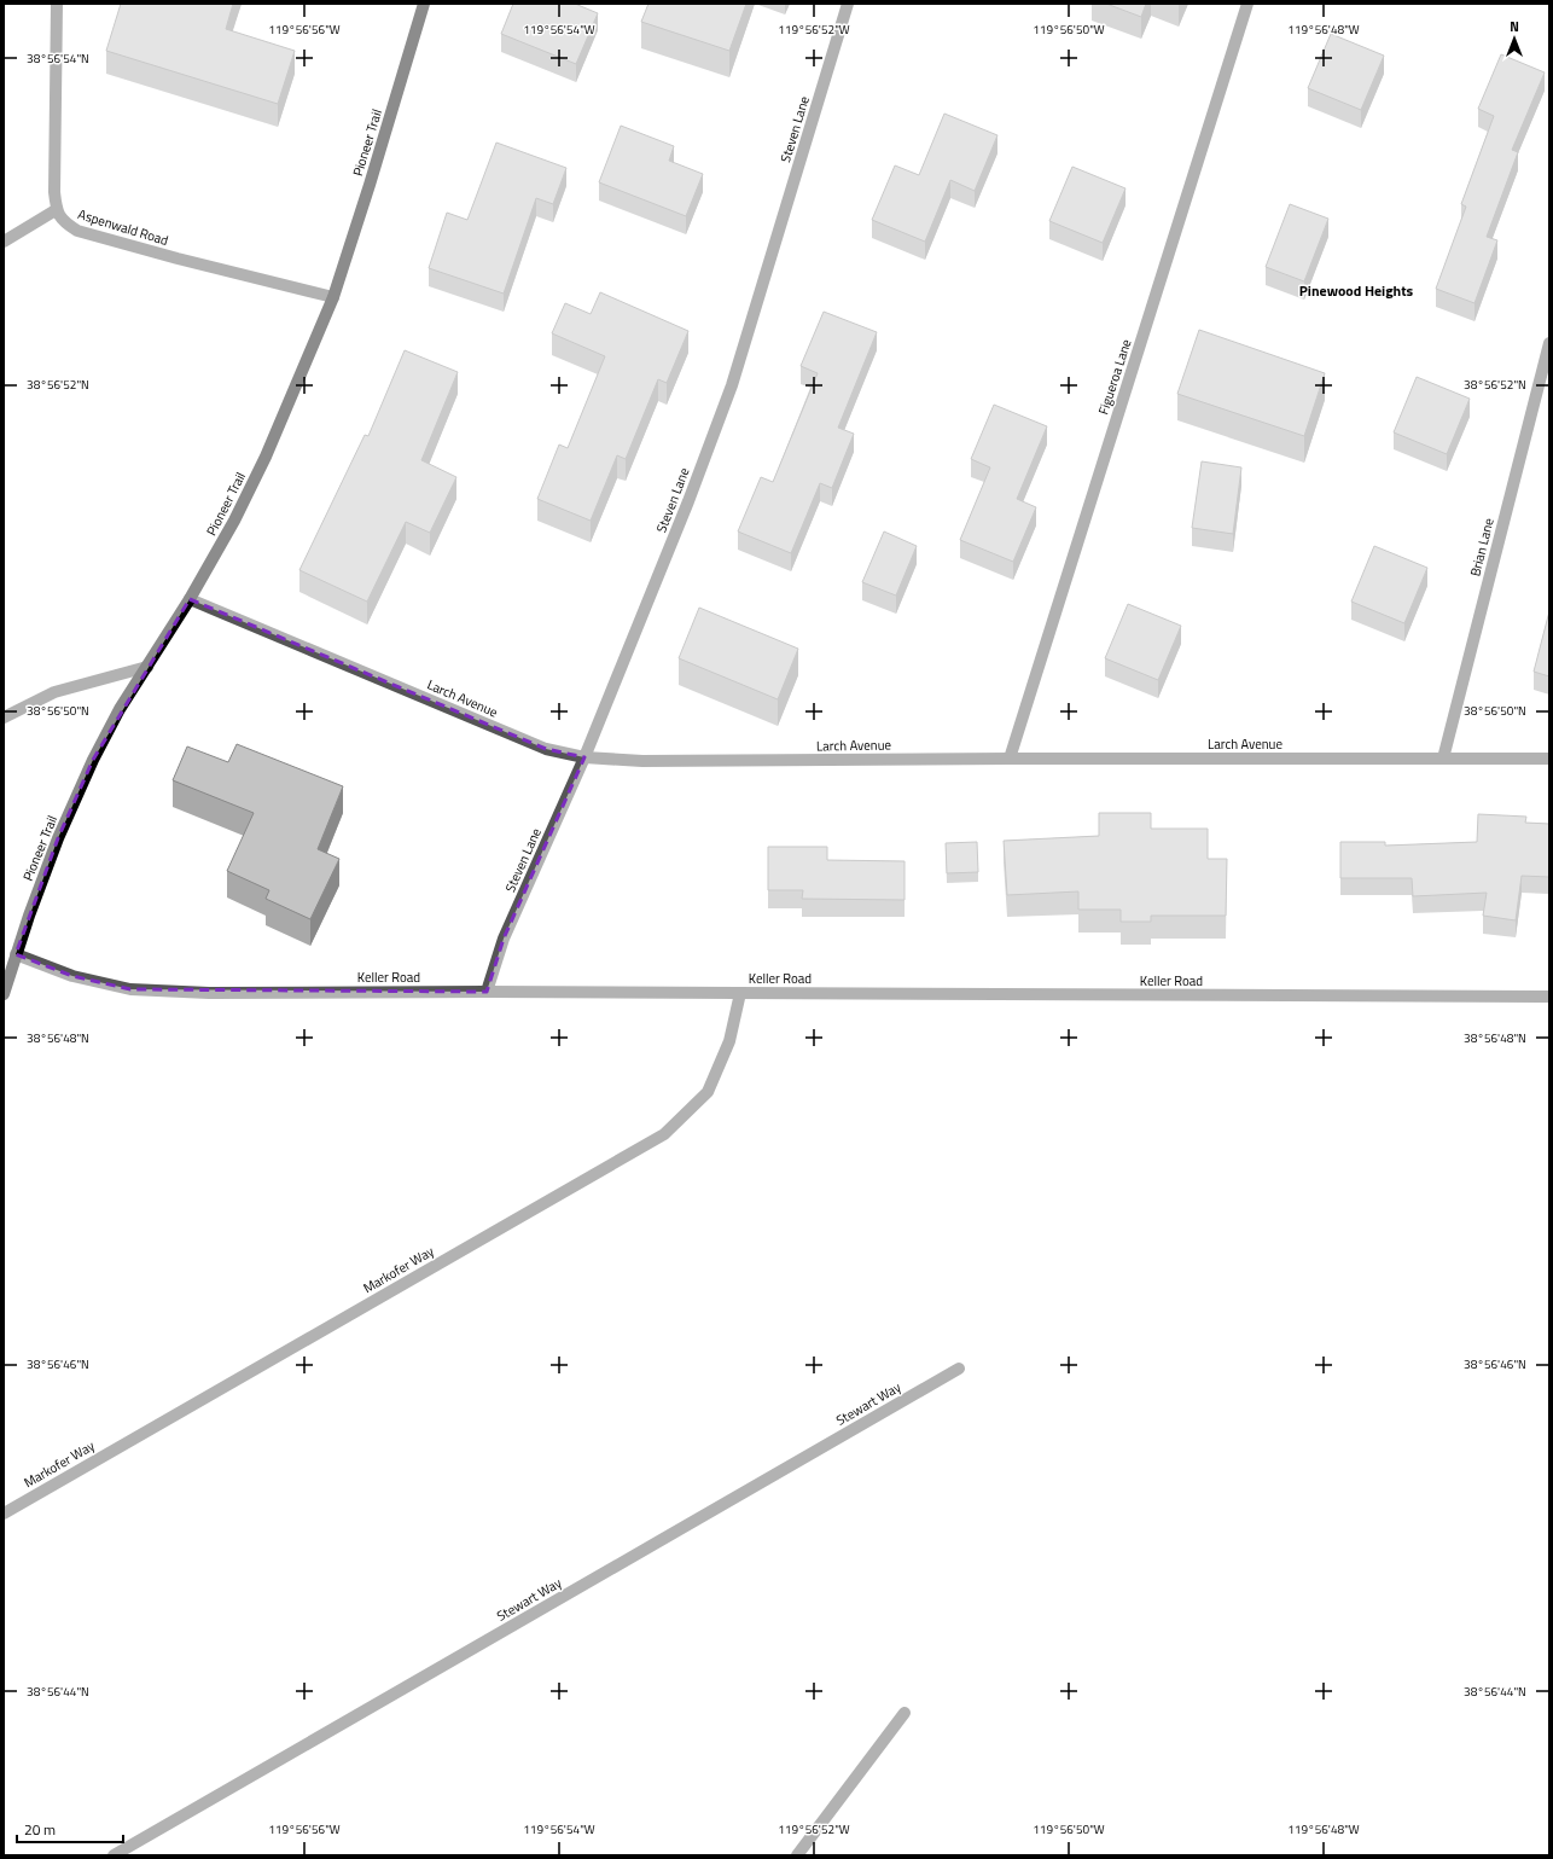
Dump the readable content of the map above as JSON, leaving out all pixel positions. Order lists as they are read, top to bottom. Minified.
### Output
{"streets":{"main road":["Pioneer Trail"],"street":["Steven Lane","Aspenwald Road","Figueroa Lane","Brian Lane","Larch Avenue","Keller Road","Markofer Way","Stewart Way"]},"crossings":[["Steven Lane","Larch Avenue"],["Steven Lane","Keller Road"],["Pioneer Trail","Aspenwald Road"],["Pioneer Trail","Larch Avenue"],["Pioneer Trail","Keller Road"],["Figueroa Lane","Larch Avenue"],["Brian Lane","Larch Avenue"],["Keller Road","Markofer Way"]],"districts":["Pinewood Heights"],"scale_bar":"20 m","north":"top","coordinates":["119°56'56\"W","119°56'54\"W","119°56'52\"W","119°56'50\"W","119°56'48\"W","38°56'54\"N","38°56'52\"N","38°56'50\"N","38°56'48\"N","38°56'46\"N","38°56'44\"N"]}
